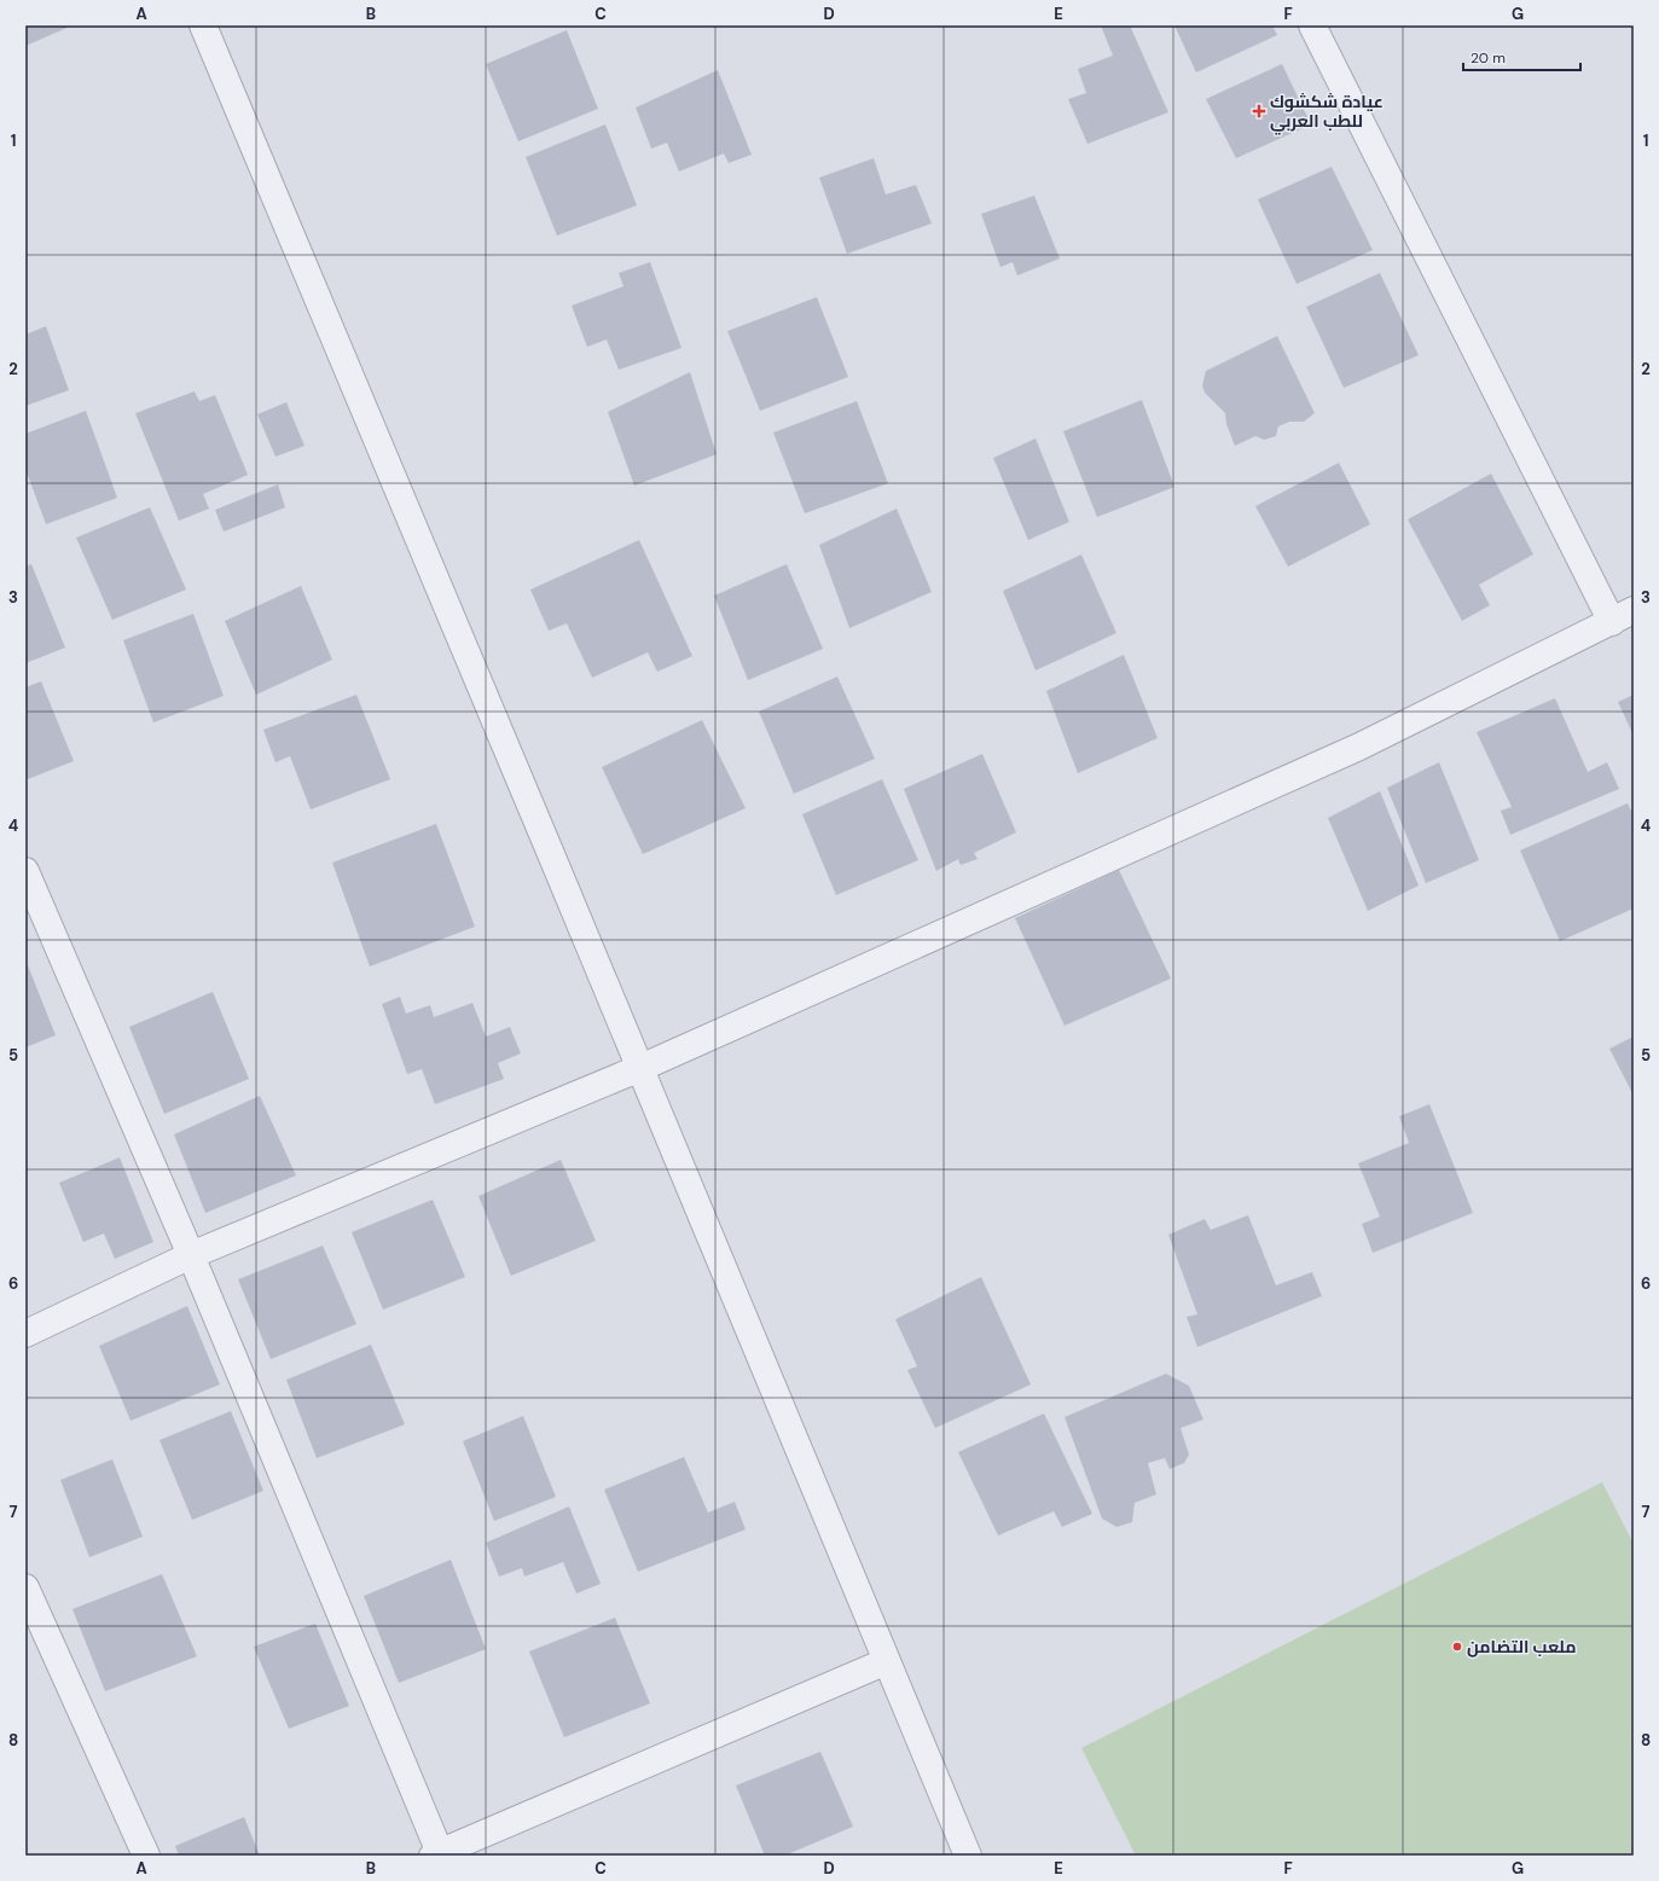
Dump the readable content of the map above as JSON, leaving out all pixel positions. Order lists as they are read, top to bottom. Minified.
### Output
{"places":{"health":["عيادة شكشوك للطب العربي"],"other":["ملعب التضامن"]},"scale_bar":"20 m","grid":{"columns":["A","B","C","D","E","F","G"],"rows":["1","2","3","4","5","6","7","8"]}}
